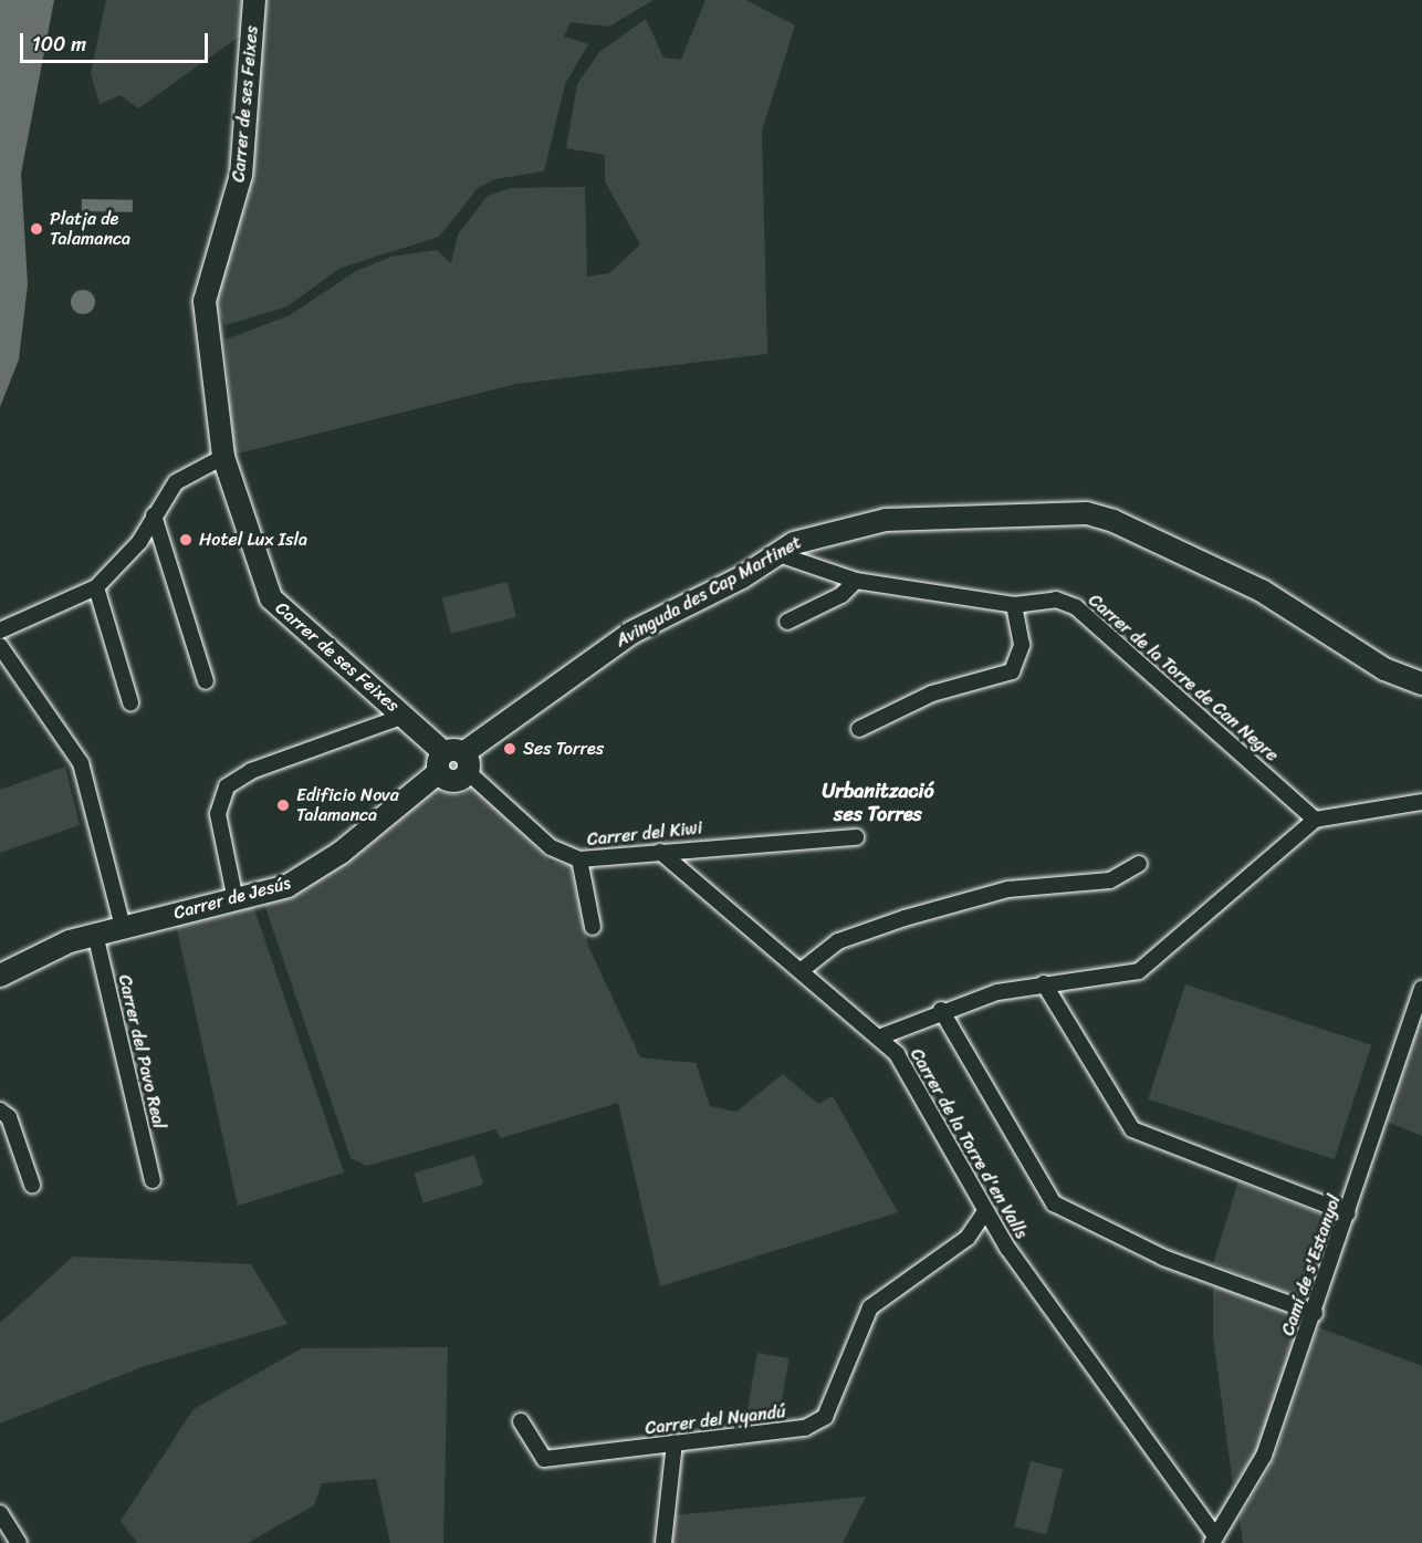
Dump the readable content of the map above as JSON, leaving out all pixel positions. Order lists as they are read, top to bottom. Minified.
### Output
{"streets":{"street":["Carrer de ses Feixes","Avinguda des Cap Martinet","Carrer de la Torre de Can Negre","Carrer del Kiwi","Carrer de Jesús","Carrer del Pavo Real","Carrer de la Torre d'en Valls","Camí de s'Estanyol","Carrer del Nyandú"]},"crossings":[["Carrer de ses Feixes","Avinguda des Cap Martinet"],["Carrer de ses Feixes","Carrer del Kiwi"],["Carrer de ses Feixes","Carrer de Jesús"],["Avinguda des Cap Martinet","Carrer de la Torre de Can Negre"],["Avinguda des Cap Martinet","Carrer del Kiwi"],["Avinguda des Cap Martinet","Carrer de Jesús"],["Carrer del Kiwi","Carrer de Jesús"],["Carrer del Kiwi","Carrer de la Torre d'en Valls"],["Carrer de Jesús","Carrer del Pavo Real"],["Carrer de la Torre d'en Valls","Camí de s'Estanyol"],["Carrer de la Torre d'en Valls","Carrer del Nyandú"]],"districts":["Urbanització ses Torres"],"places":["Platja de Talamanca","Hotel Lux Isla","Ses Torres","Edificio Nova Talamanca"],"scale_bar":"100 m"}
